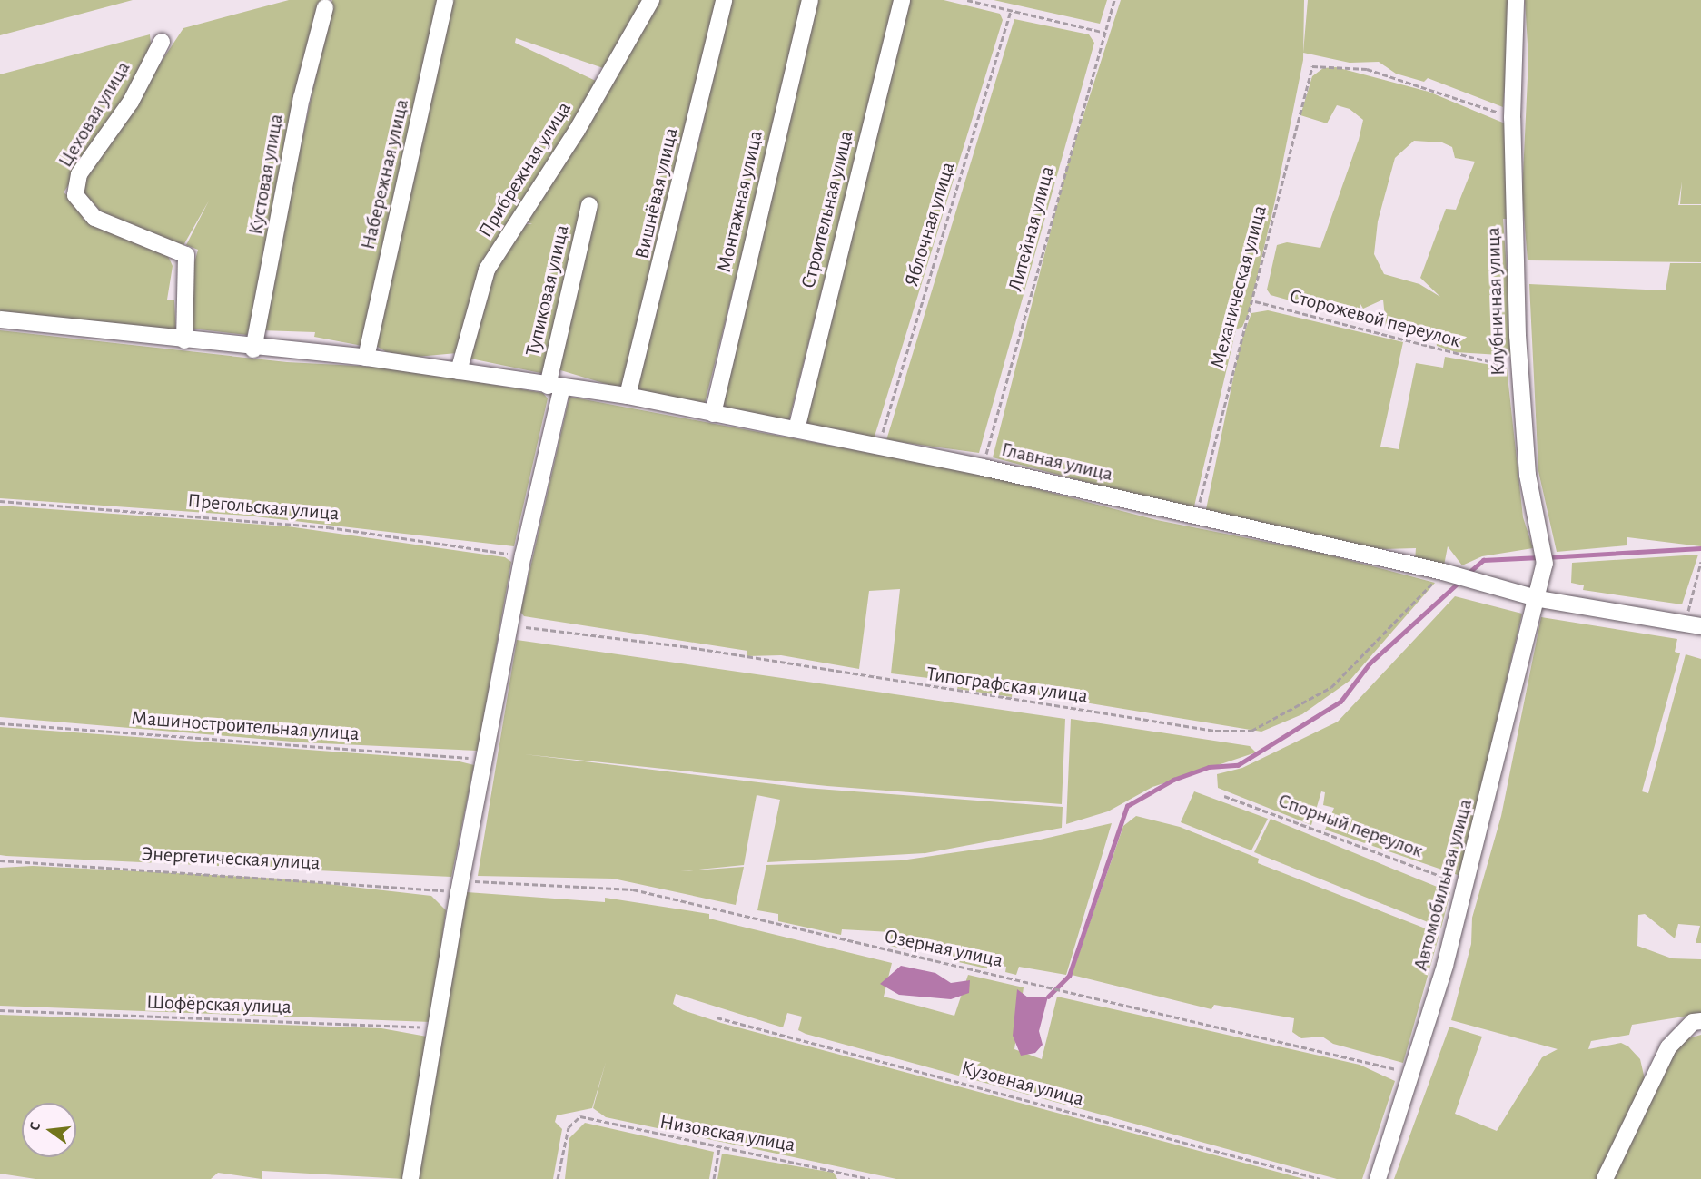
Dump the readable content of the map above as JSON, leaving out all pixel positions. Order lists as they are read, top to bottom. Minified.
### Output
{"streets":{"street":["Цеховая улица","Прибрежная улица","Кустовая улица","Набережная улица","Вишнёвая улица","Монтажная улица","Строительная улица","Тупиковая улица","Клубничная улица","Главная улица","Автомобильная улица"],"path":["Яблочная улица","Литейная улица","Механическая улица","Сторожевой переулок","Прегольская улица","Типографская улица","Машиностроительная улица","Спорный переулок","Энергетическая улица","Озерная улица","Шофёрская улица","Кузовная улица","Низовская улица"]},"crossings":[["Цеховая улица","Главная улица"],["Прибрежная улица","Главная улица"],["Кустовая улица","Главная улица"],["Набережная улица","Главная улица"],["Вишнёвая улица","Главная улица"],["Монтажная улица","Главная улица"],["Строительная улица","Главная улица"],["Яблочная улица","Главная улица"],["Литейная улица","Главная улица"],["Механическая улица","Клубничная улица"],["Механическая улица","Сторожевой переулок"],["Механическая улица","Главная улица"],["Тупиковая улица","Главная улица"],["Тупиковая улица","Прегольская улица"],["Тупиковая улица","Типографская улица"],["Тупиковая улица","Машиностроительная улица"],["Тупиковая улица","Энергетическая улица"],["Тупиковая улица","Озерная улица"],["Тупиковая улица","Шофёрская улица"],["Клубничная улица","Сторожевой переулок"],["Клубничная улица","Главная улица"],["Клубничная улица","Автомобильная улица"],["Главная улица","Типографская улица"],["Главная улица","Автомобильная улица"],["Спорный переулок","Автомобильная улица"],["Энергетическая улица","Озерная улица"],["Автомобильная улица","Озерная улица"]],"north":"left"}
